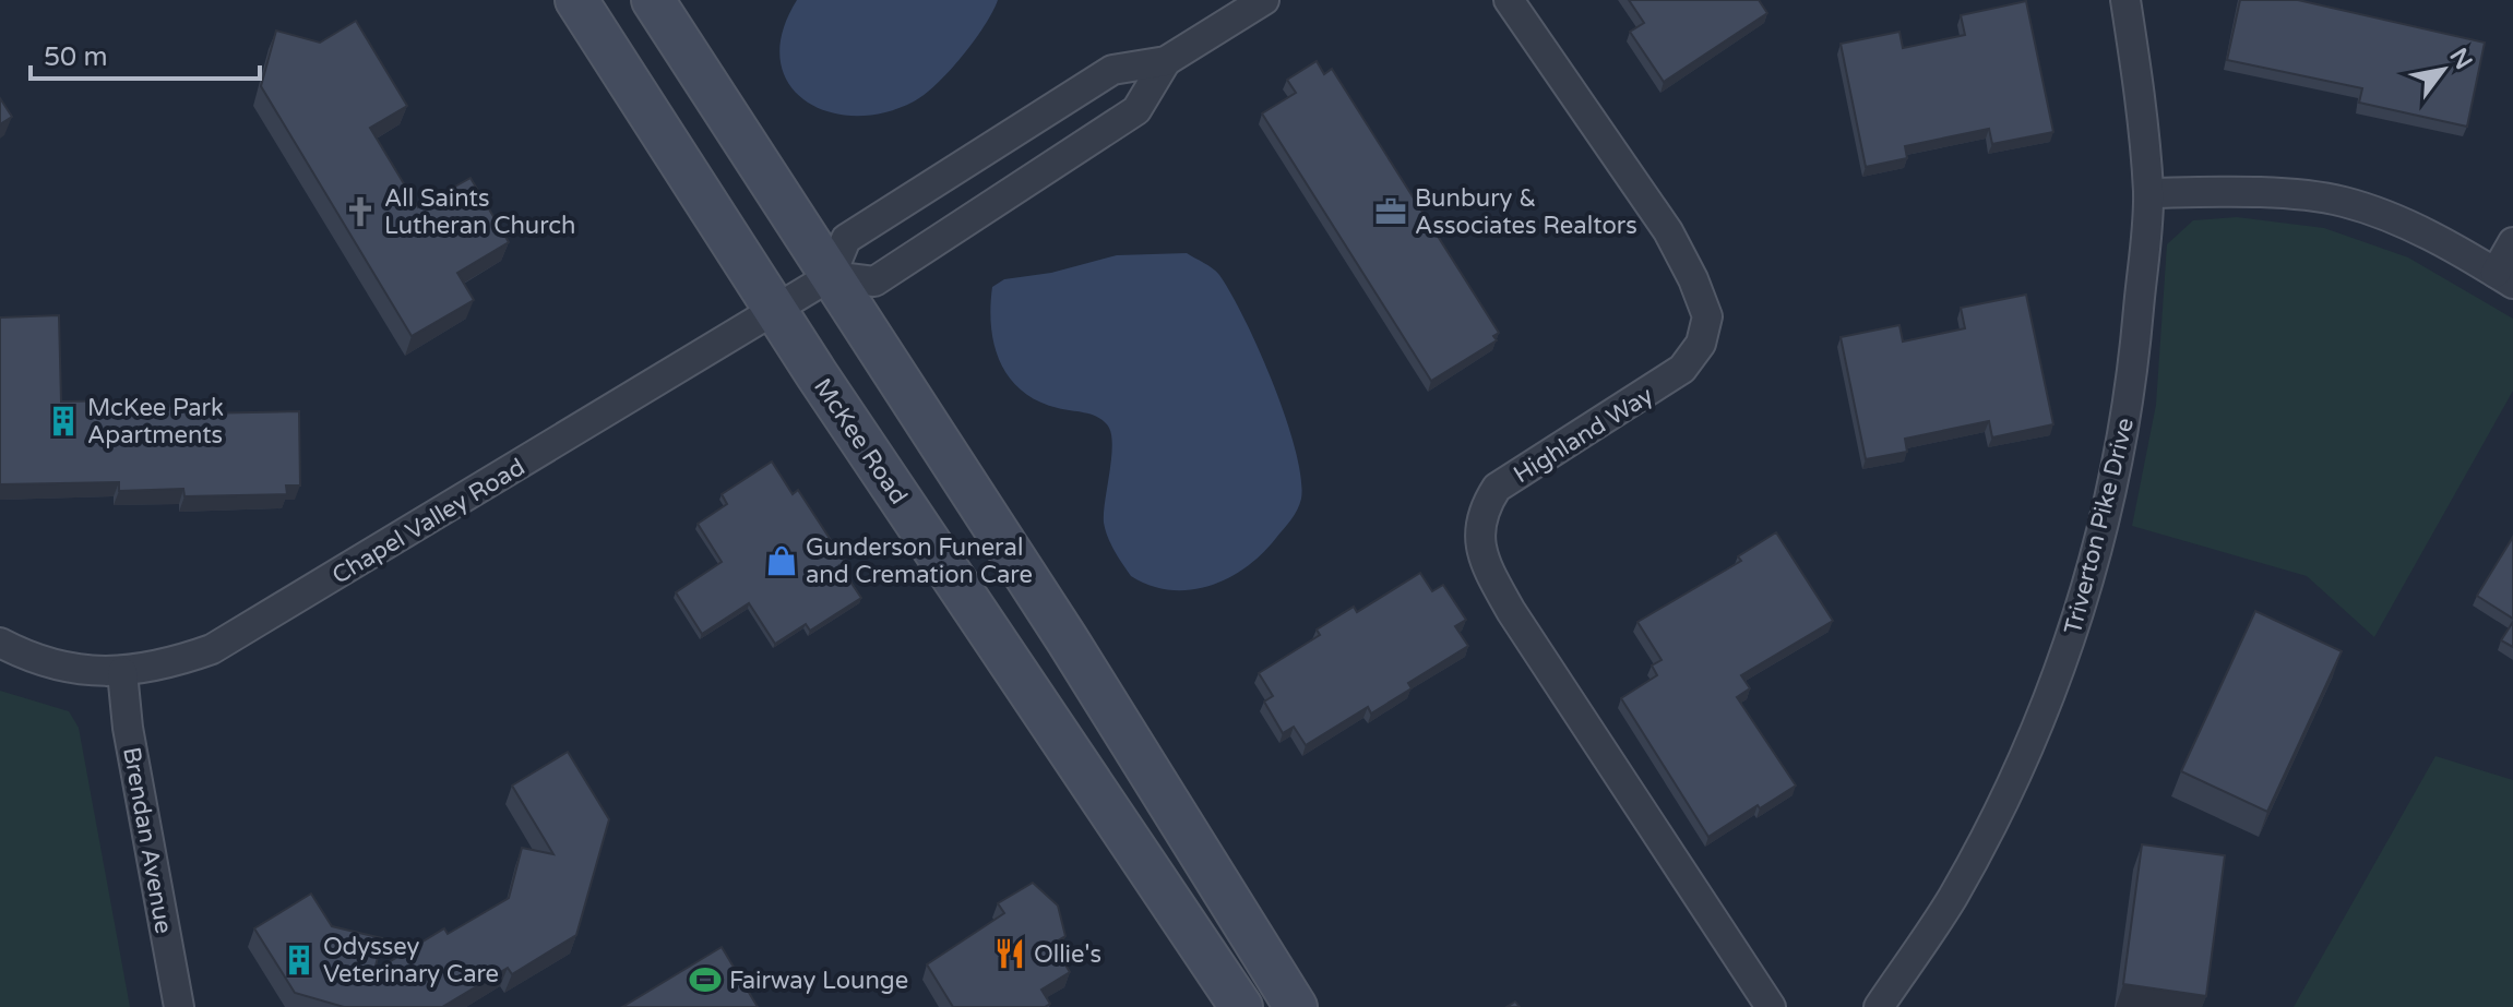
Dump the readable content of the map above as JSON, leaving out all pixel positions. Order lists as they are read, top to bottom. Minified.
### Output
{"streets":{"main road":["McKee Road"],"street":["Highland Way","Chapel Valley Road","Triverton Pike Drive","Brendan Avenue"]},"crossings":[["McKee Road","Chapel Valley Road"],["Chapel Valley Road","Brendan Avenue"]],"places":{"church":["All Saints Lutheran Church"],"office":["Bunbury & Associates Realtors"],"building":["McKee Park Apartments","Odyssey Veterinary Care"],"shop":["Gunderson Funeral and Cremation Care"],"restaurant":["Ollie's"],"sports":["Fairway Lounge"]},"scale_bar":"50 m","north":"top right"}
